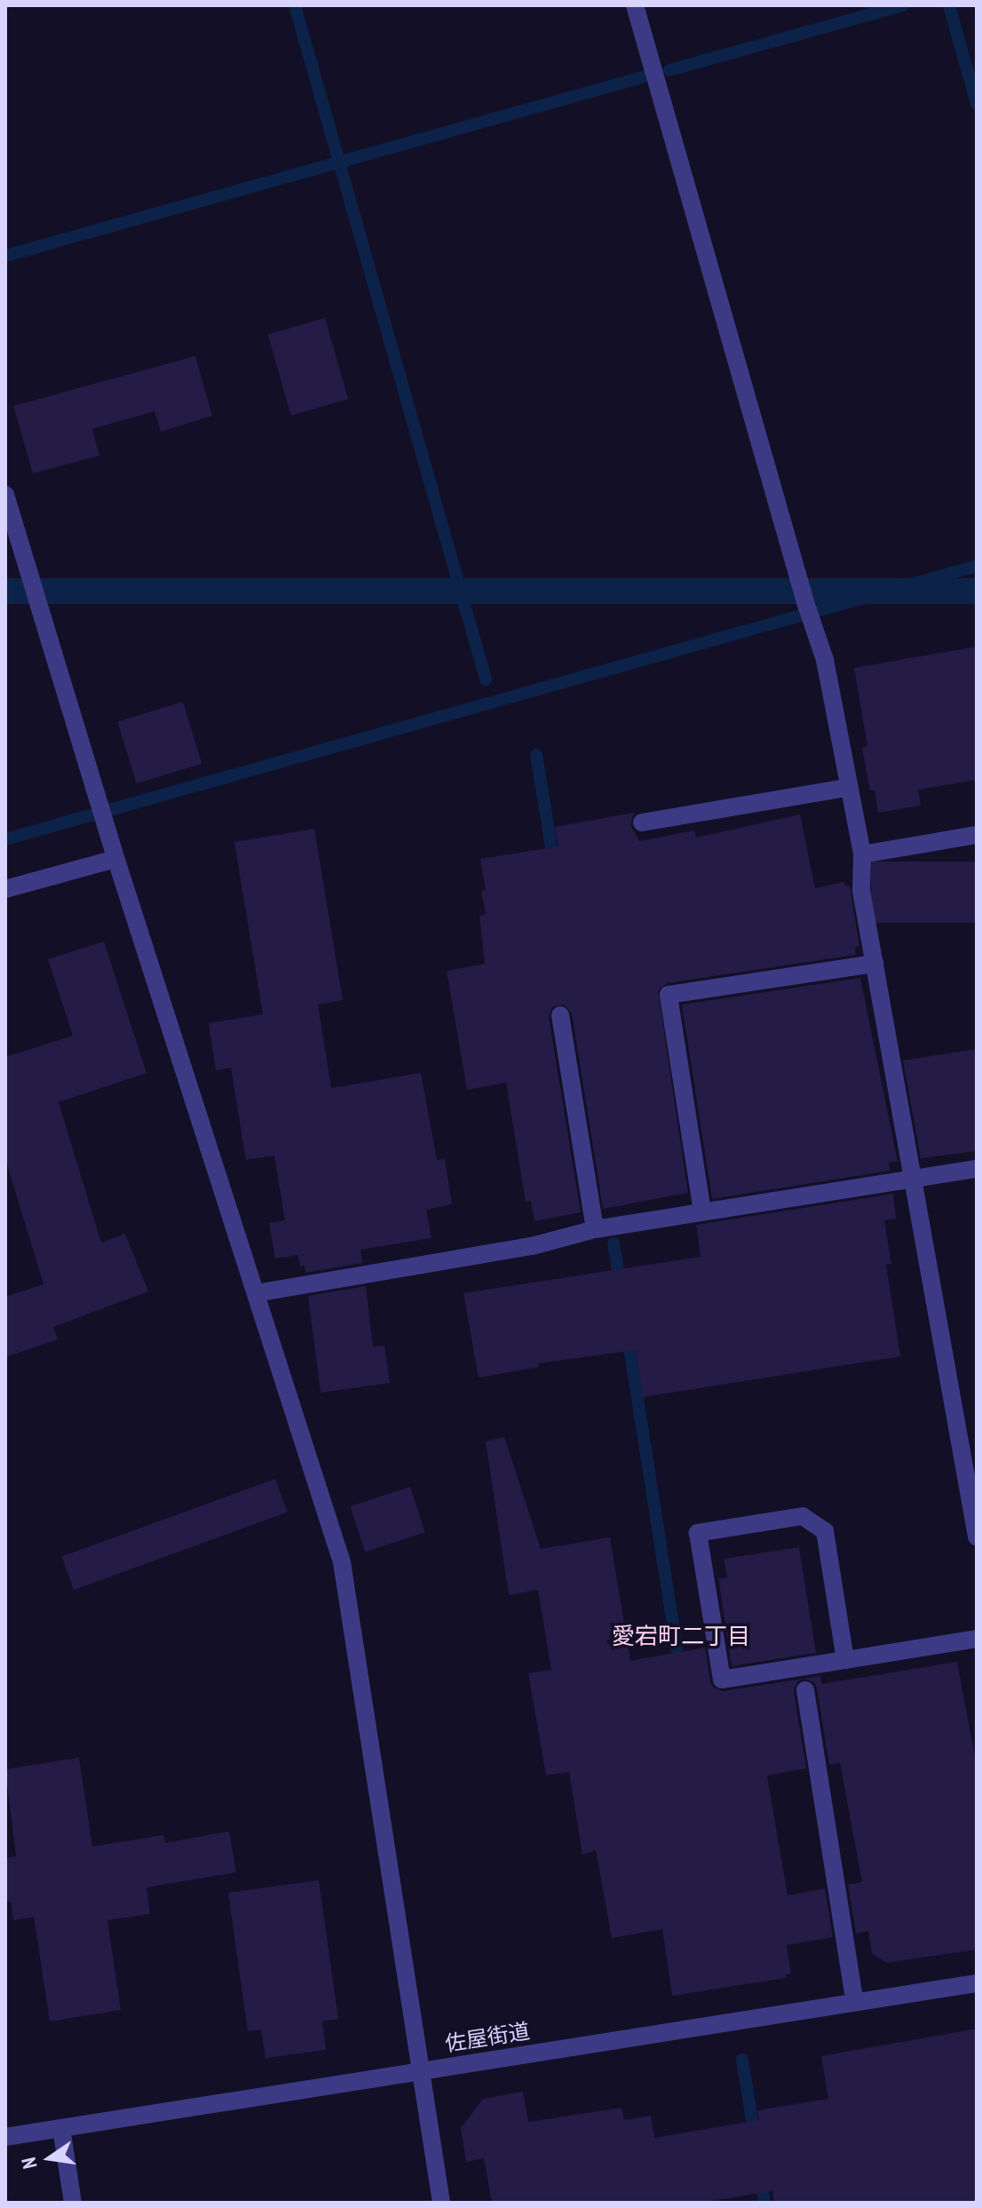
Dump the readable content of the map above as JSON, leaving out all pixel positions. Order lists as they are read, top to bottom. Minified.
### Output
{"streets":{"street":["佐屋街道"]},"districts":["愛宕町二丁目"],"north":"left"}
